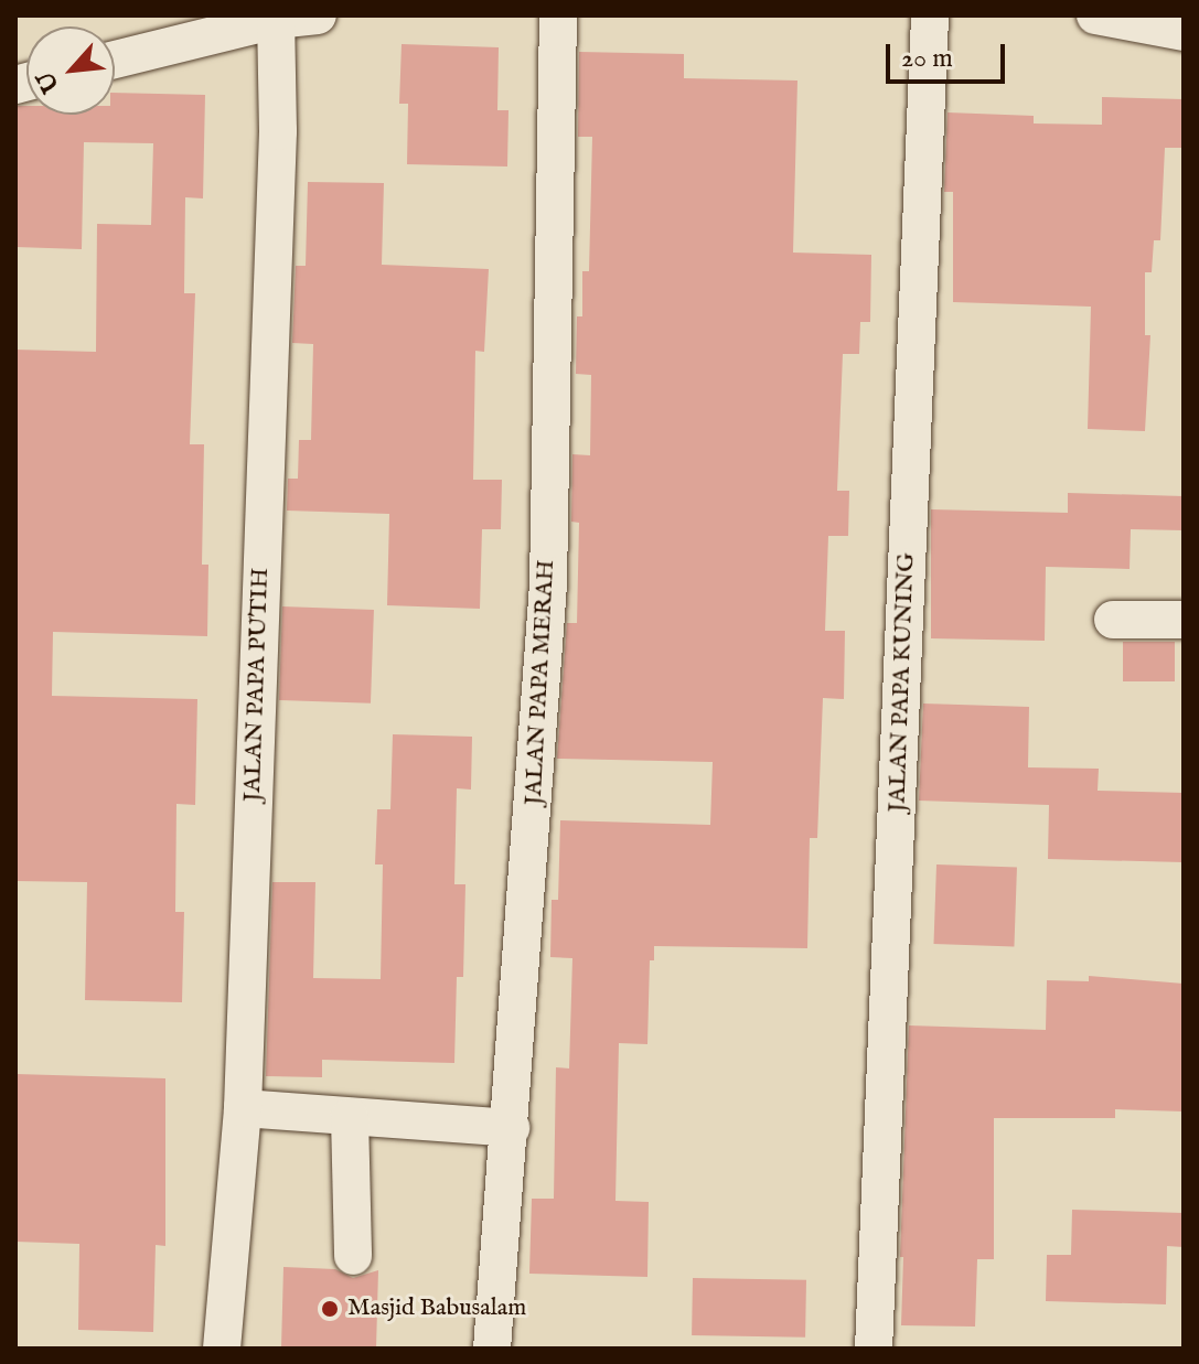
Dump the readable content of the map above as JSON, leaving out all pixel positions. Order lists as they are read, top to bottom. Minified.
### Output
{"streets":{"street":["JALAN PAPA MERAH","JALAN PAPA KUNING","JALAN PAPA PUTIH"]},"places":["Masjid Babusalam"],"scale_bar":"20 m","north":"bottom left"}
